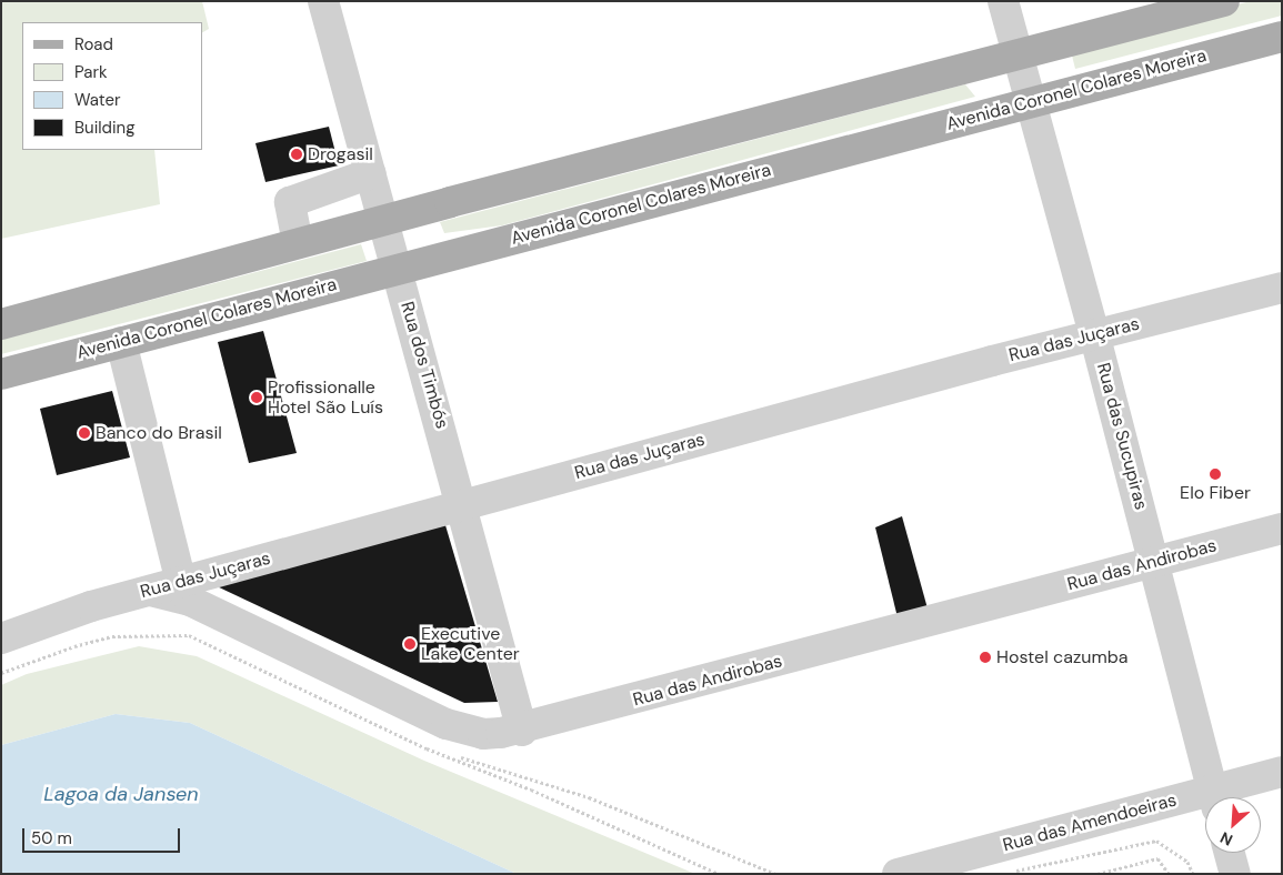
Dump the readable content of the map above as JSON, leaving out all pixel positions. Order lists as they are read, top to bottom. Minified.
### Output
{"streets":{"main road":["Avenida Coronel Colares Moreira"],"street":["Rua das Juçaras","Rua dos Timbós","Rua das Sucupiras","Rua das Andirobas","Rua das Amendoeiras"]},"crossings":[["Avenida Coronel Colares Moreira","Rua dos Timbós"],["Avenida Coronel Colares Moreira","Rua das Sucupiras"],["Rua das Juçaras","Rua dos Timbós"],["Rua das Juçaras","Rua das Sucupiras"],["Rua das Juçaras","Rua das Andirobas"],["Rua dos Timbós","Rua das Andirobas"],["Rua das Sucupiras","Rua das Andirobas"]],"water":["Lagoa da Jansen"],"places":["Drogasil","Profissionalle Hotel São Luís","Banco do Brasil","Elo Fiber","Executive Lake Center","Hostel cazumba"],"legend":["Road","Park","Water","Building"],"scale_bar":"50 m","north":"bottom left"}
